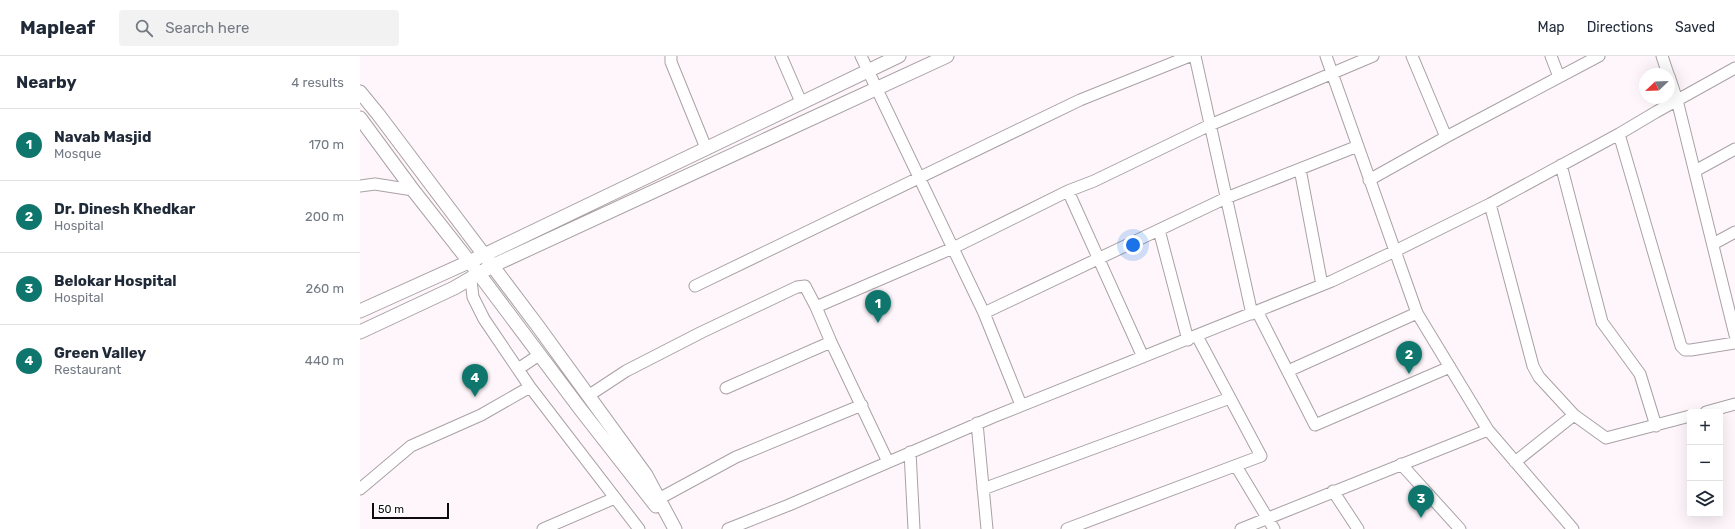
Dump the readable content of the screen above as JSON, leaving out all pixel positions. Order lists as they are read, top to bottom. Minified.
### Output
{"scale_bar":"50 m","north":"bottom left","page":{"header":"Mapleaf","search":"Search here","nav":["Map","Directions","Saved"],"heading":["Nearby","4 results"],"list":[{"mark":"1","name":"Navab Masjid","note":"Mosque","value":"170 m"},{"mark":"2","name":"Dr. Dinesh Khedkar","note":"Hospital","value":"200 m"},{"mark":"3","name":"Belokar Hospital","note":"Hospital","value":"260 m"},{"mark":"4","name":"Green Valley","note":"Restaurant","value":"440 m"}],"pins":["1","2","4","3"],"map_buttons":["+","−"],"scale":"50 m"}}
